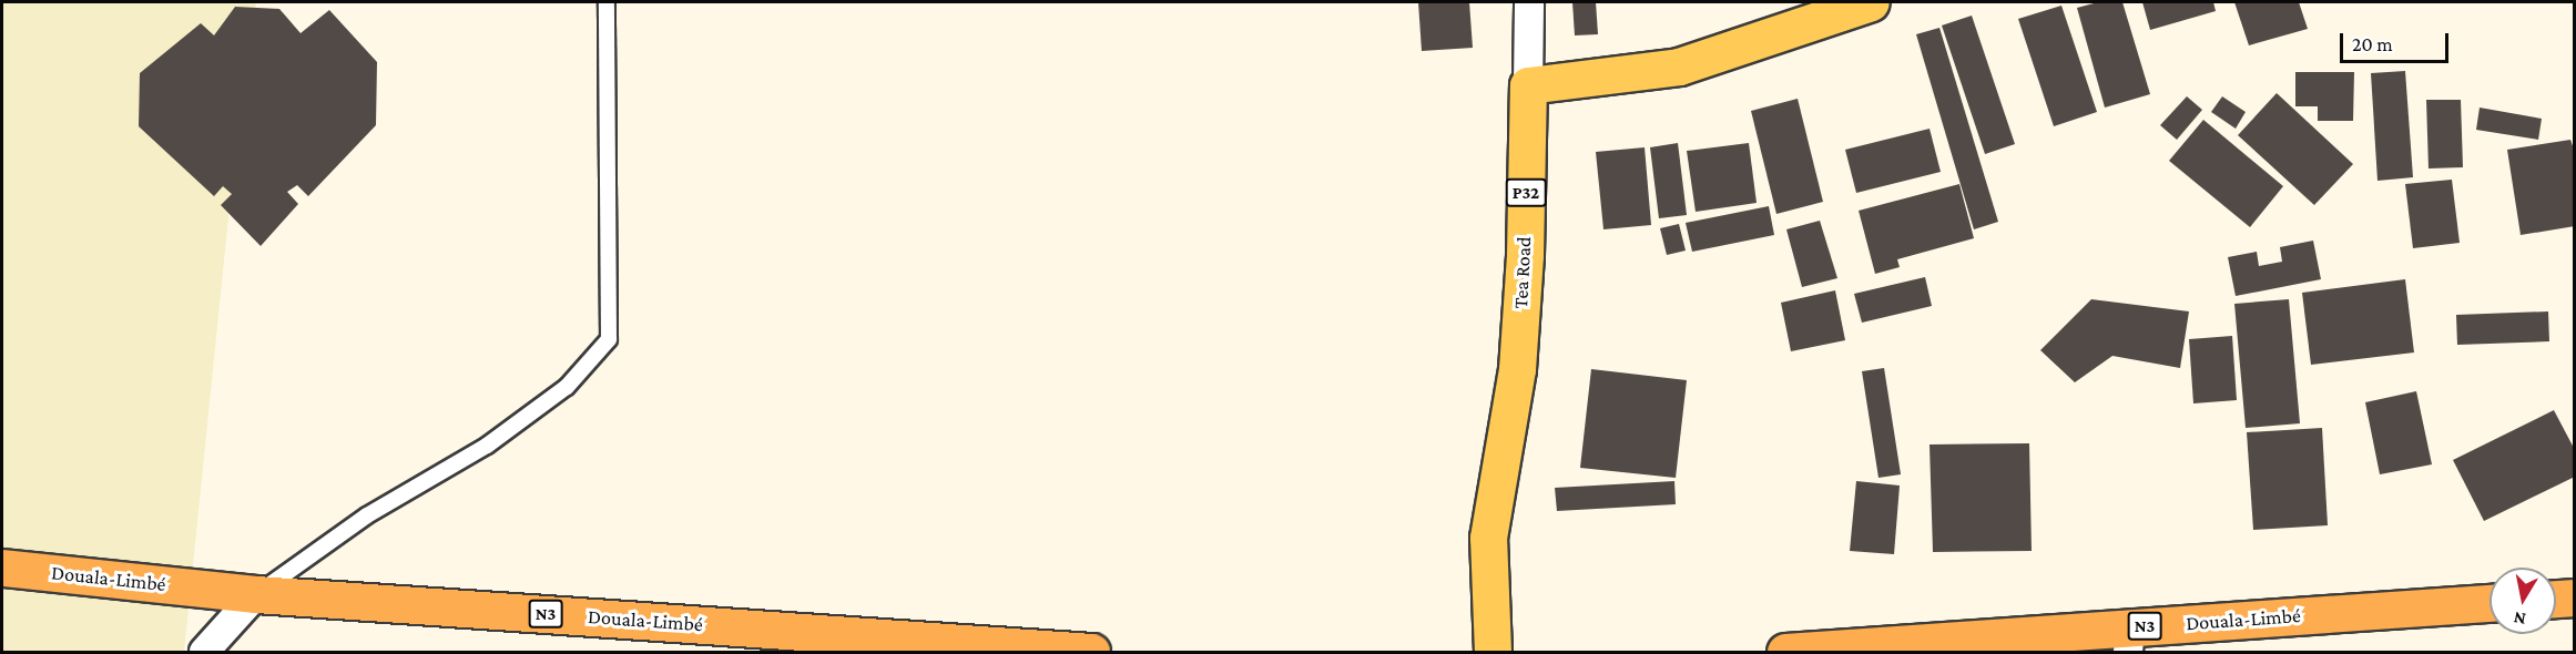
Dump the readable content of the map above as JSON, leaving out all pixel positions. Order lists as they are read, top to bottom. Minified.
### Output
{"streets":{"highway":["Douala-Limbé","N3"],"main road":["P32","Tea Road"]},"scale_bar":"20 m","north":"bottom"}
